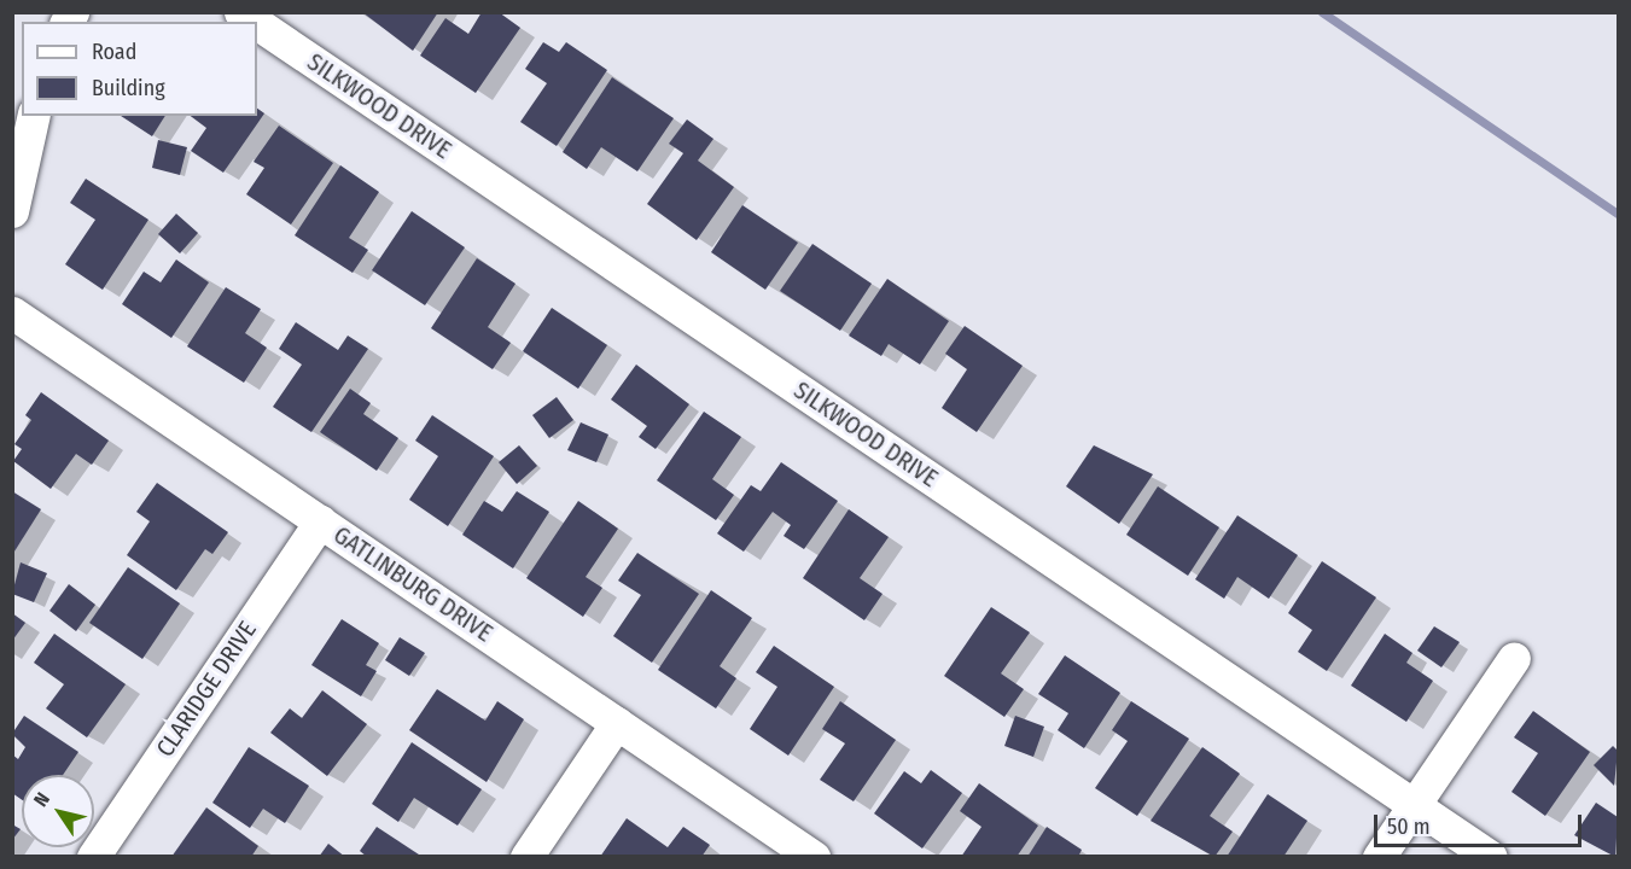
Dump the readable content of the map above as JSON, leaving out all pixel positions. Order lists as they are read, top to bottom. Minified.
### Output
{"streets":{"street":["SILKWOOD DRIVE","GATLINBURG DRIVE","CLARIDGE DRIVE"]},"crossings":[["GATLINBURG DRIVE","CLARIDGE DRIVE"]],"legend":["Road","Building"],"scale_bar":"50 m","north":"top left"}
